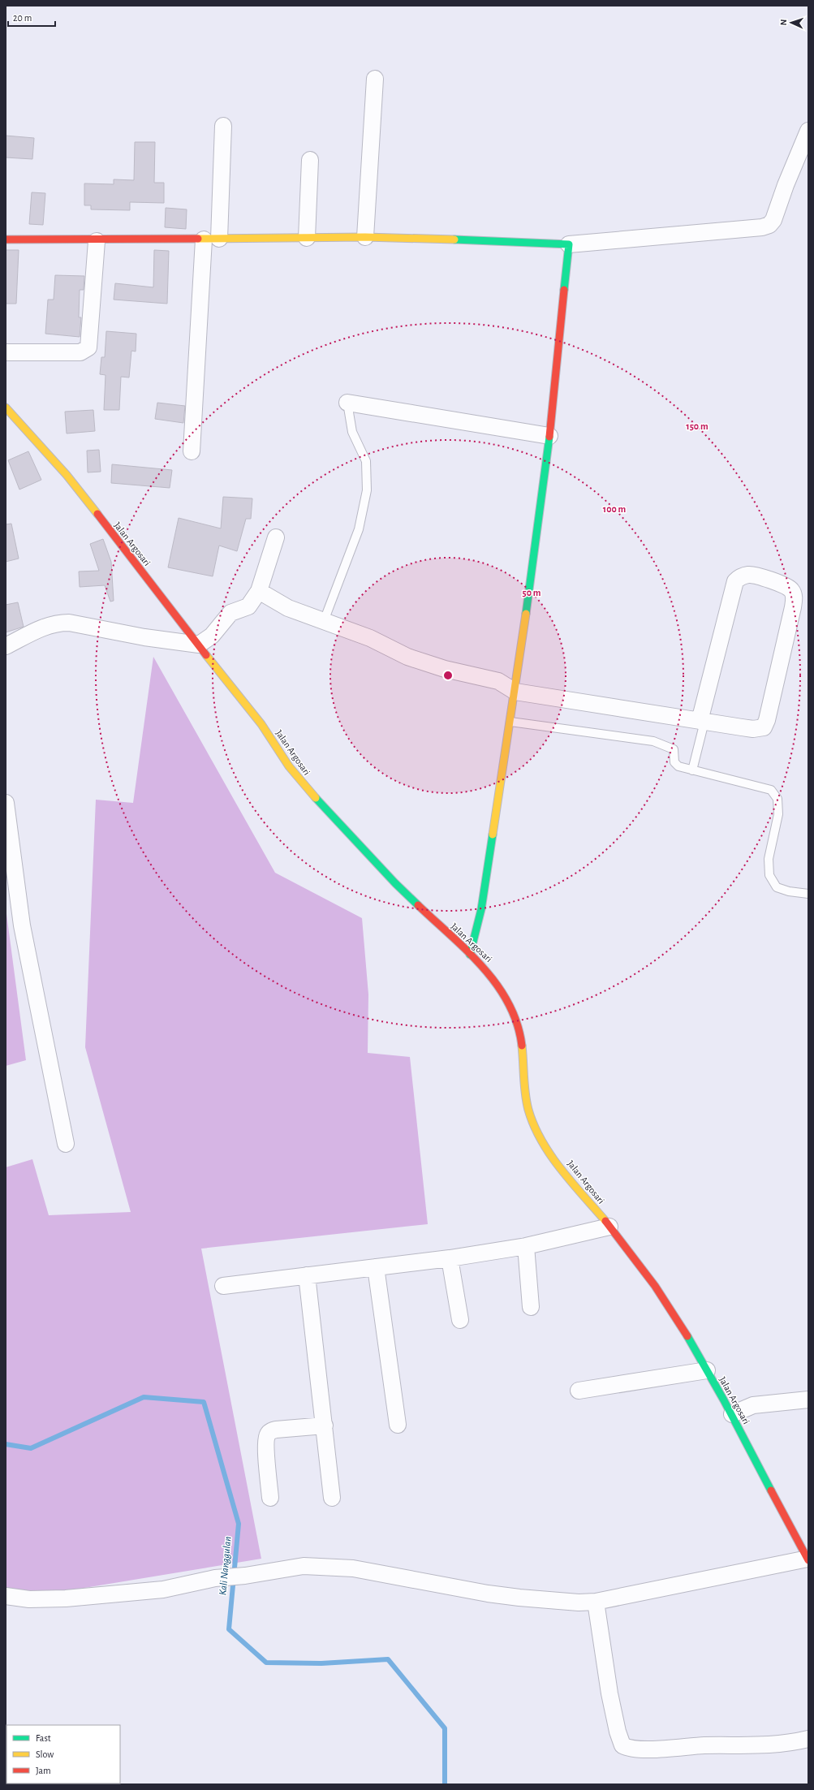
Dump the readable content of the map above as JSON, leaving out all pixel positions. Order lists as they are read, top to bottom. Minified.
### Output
{"streets":{"street":["Jalan Argosari"]},"water":["Kali Nanggulan"],"legend":["Fast","Slow","Jam"],"scale_bar":"20 m","north":"left","rings":["150 m","100 m","50 m"]}
